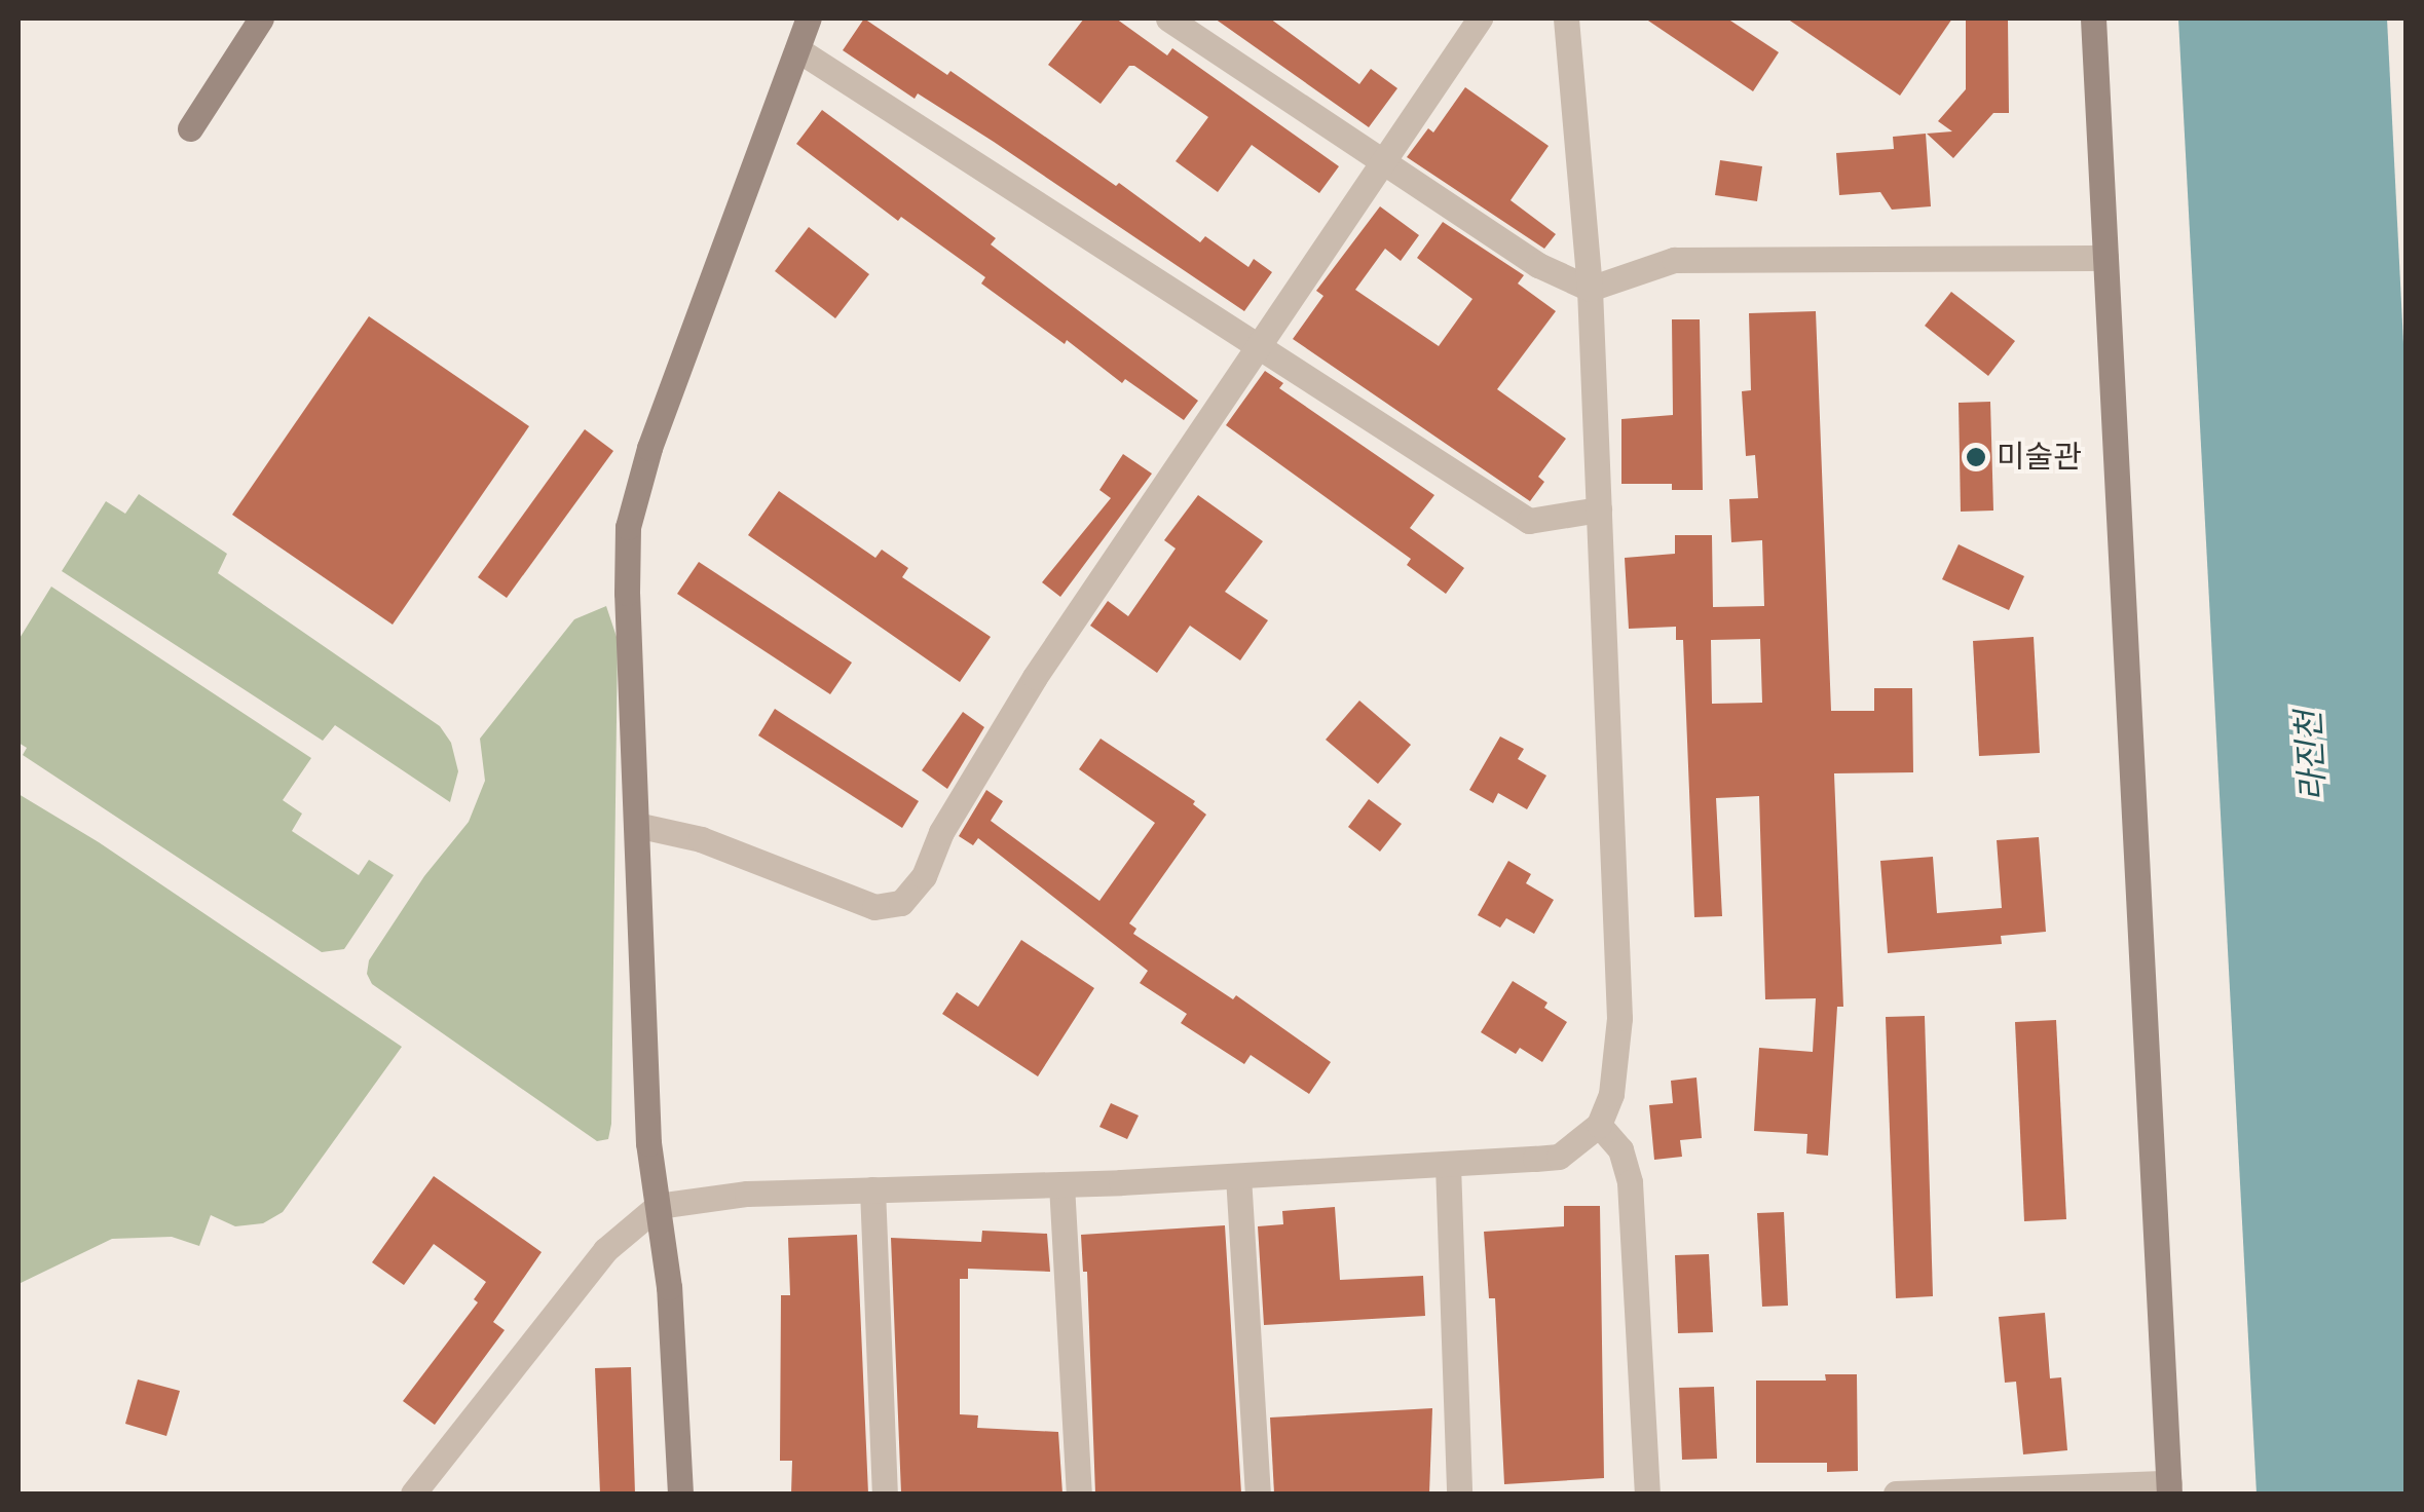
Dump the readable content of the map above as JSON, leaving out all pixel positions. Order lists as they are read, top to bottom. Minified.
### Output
{"water":["라진천"],"places":["미술관"]}
